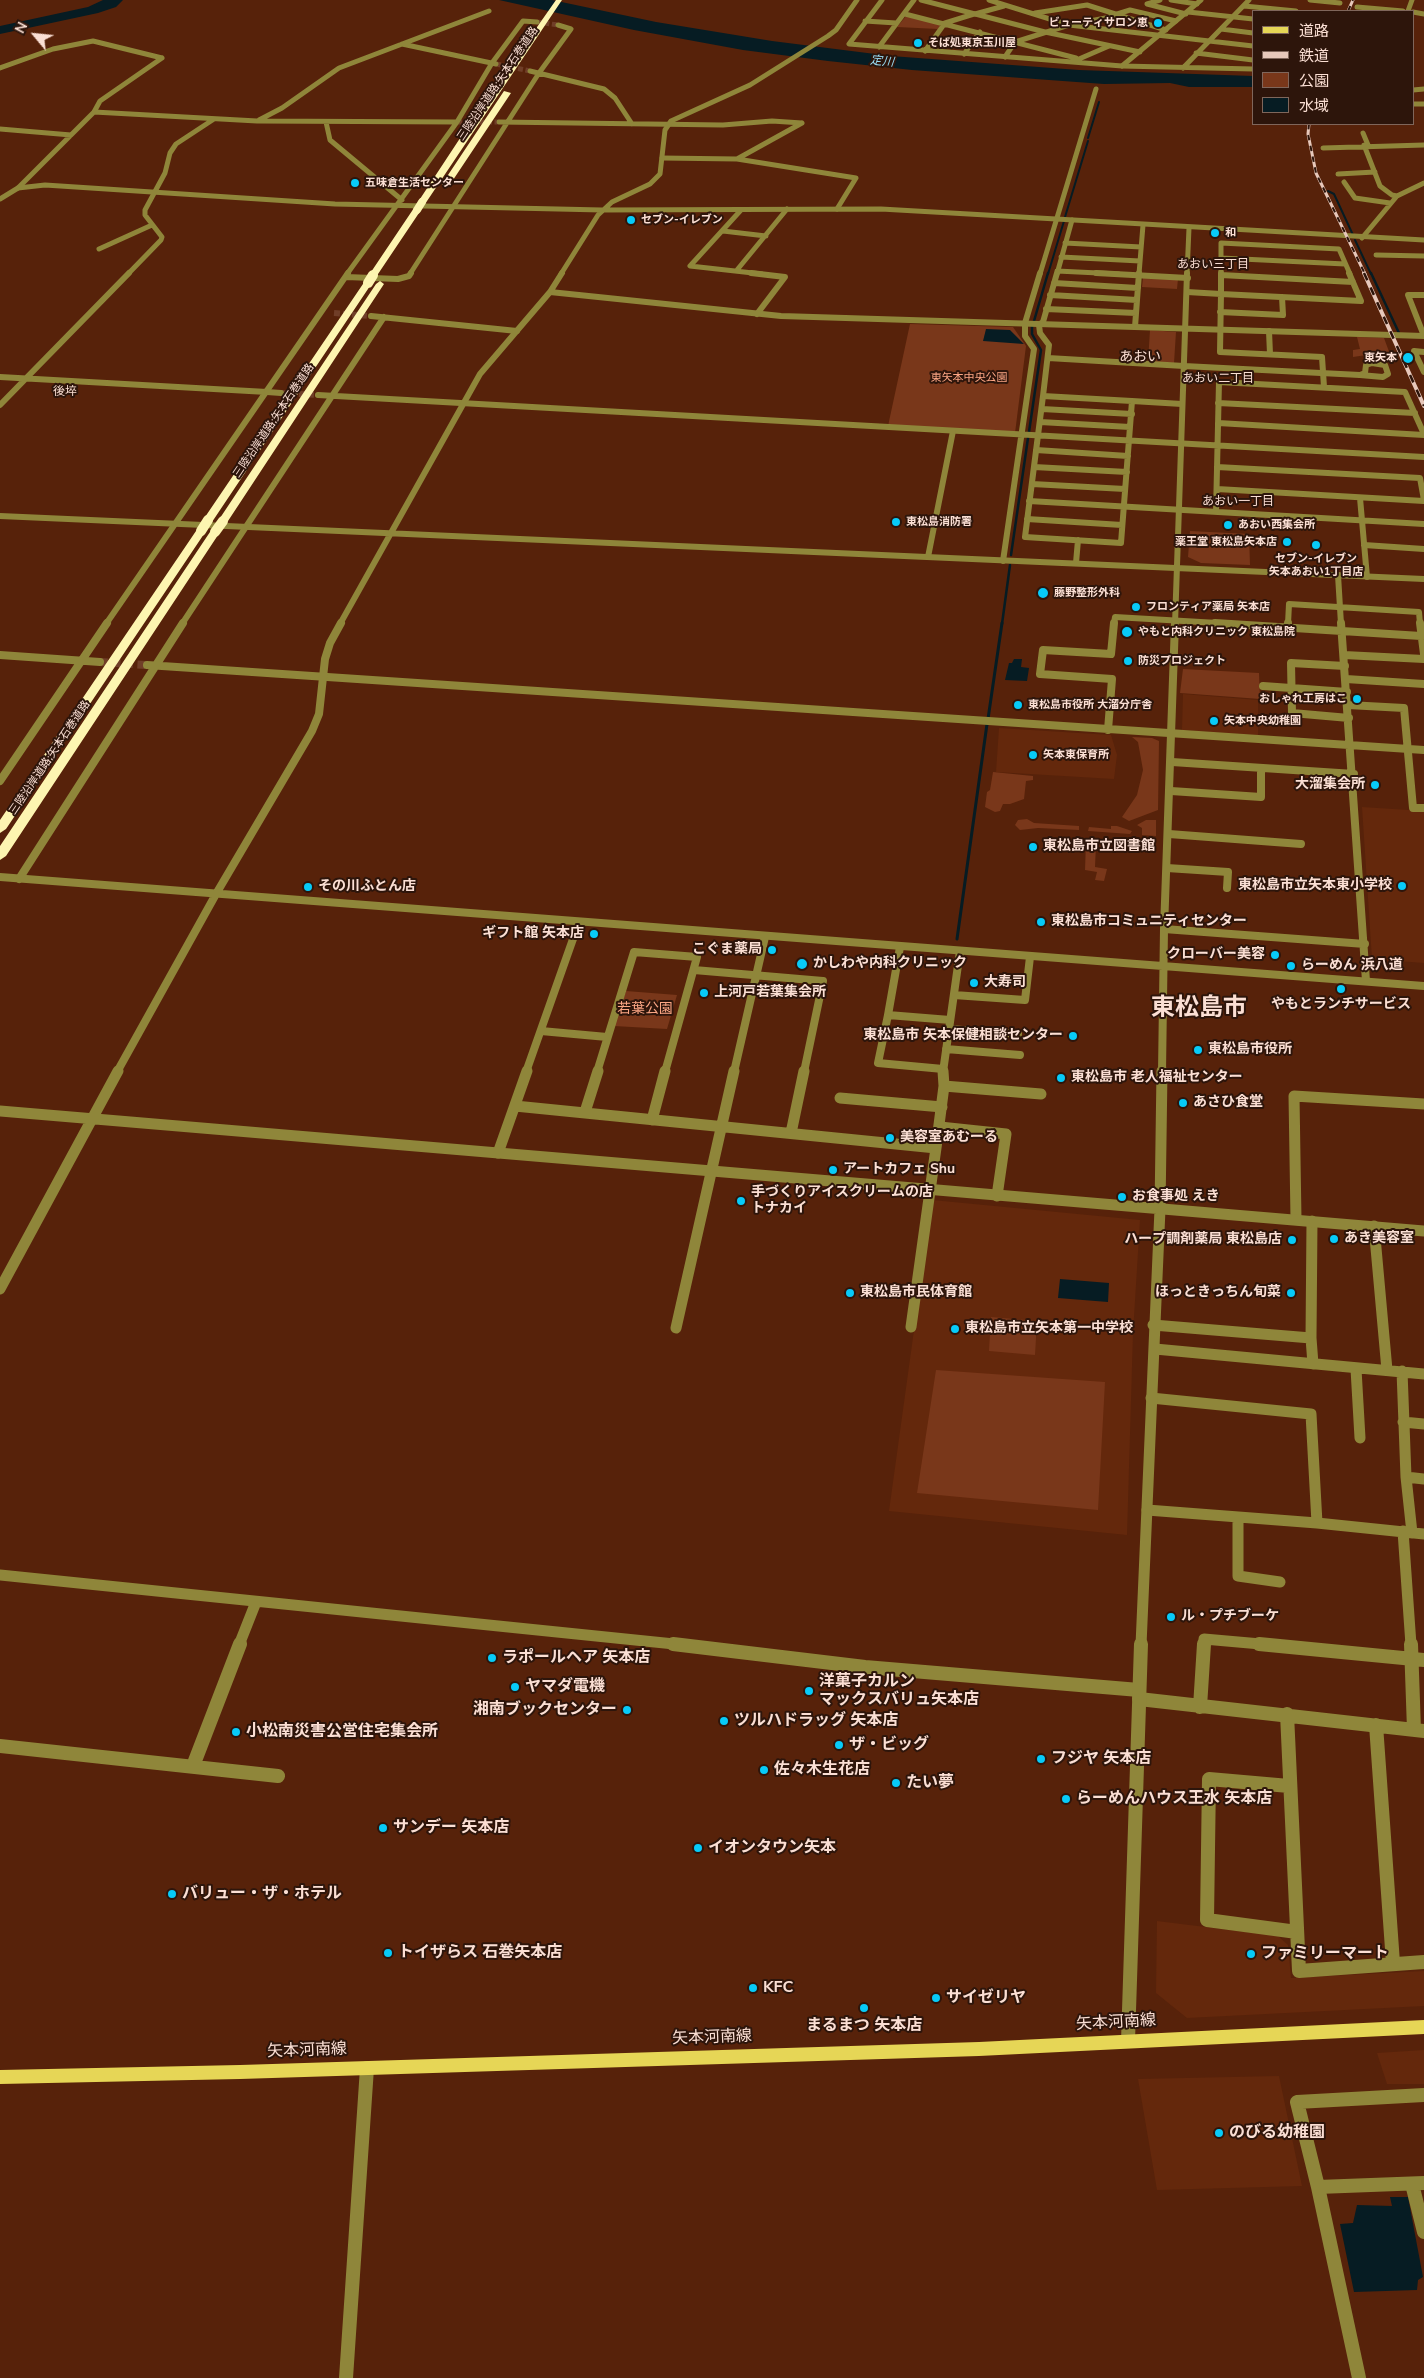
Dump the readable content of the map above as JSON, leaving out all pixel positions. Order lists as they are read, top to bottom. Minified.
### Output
{"streets":{"highway":["三陸沿岸道路;矢本石巻道路"],"main road":["矢本河南線"]},"districts":["あおい三丁目","あおい","あおい二丁目","後埣","あおい一丁目","東松島市"],"water":["定川"],"parks":["東矢本中央公園","若葉公園"],"places":["ビューティサロン恵","そば処東京玉川屋","五味倉生活センター","セブン-イレブン","和","東矢本","東松島消防署","あおい西集会所","薬王堂 東松島矢本店","セブン-イレブン 矢本あおい1丁目店","藤野整形外科","フロンティア薬局 矢本店","やもと内科クリニック 東松島院","防災プロジェクト","おしゃれ工房はこ","東松島市役所 大溜分庁舎","矢本中央幼稚園","矢本東保育所","大溜集会所","東松島市立図書館","東松島市立矢本東小学校","その川ふとん店","東松島市コミュニティセンター","ギフト館 矢本店","こぐま薬局","クローバー美容","かしわや内科クリニック","らーめん 浜八道","大寿司","やもとランチサービス","上河戸若葉集会所","東松島市 矢本保健相談センター","東松島市役所","東松島市 老人福祉センター","あさひ食堂","美容室あむーる","アートカフェ Shu","お食事処 えき","手づくりアイスクリームの店 トナカイ","あき美容室","ハープ調剤薬局 東松島店","東松島市民体育館","ほっときっちん旬菜","東松島市立矢本第一中学校","ル・プチブーケ","ラポールヘア 矢本店","ヤマダ電機","洋菓子カルン マックスバリュ矢本店","湘南ブックセンター","ツルハドラッグ 矢本店","小松南災害公営住宅集会所","ザ・ビッグ","フジヤ 矢本店","佐々木生花店","たい夢","らーめんハウス王水 矢本店","サンデー 矢本店","イオンタウン矢本","バリュー・ザ・ホテル","トイザらス 石巻矢本店","ファミリーマート","KFC","サイゼリヤ","まるまつ 矢本店","のびる幼稚園"],"legend":["道路","鉄道","公園","水域"],"north":"top left"}
